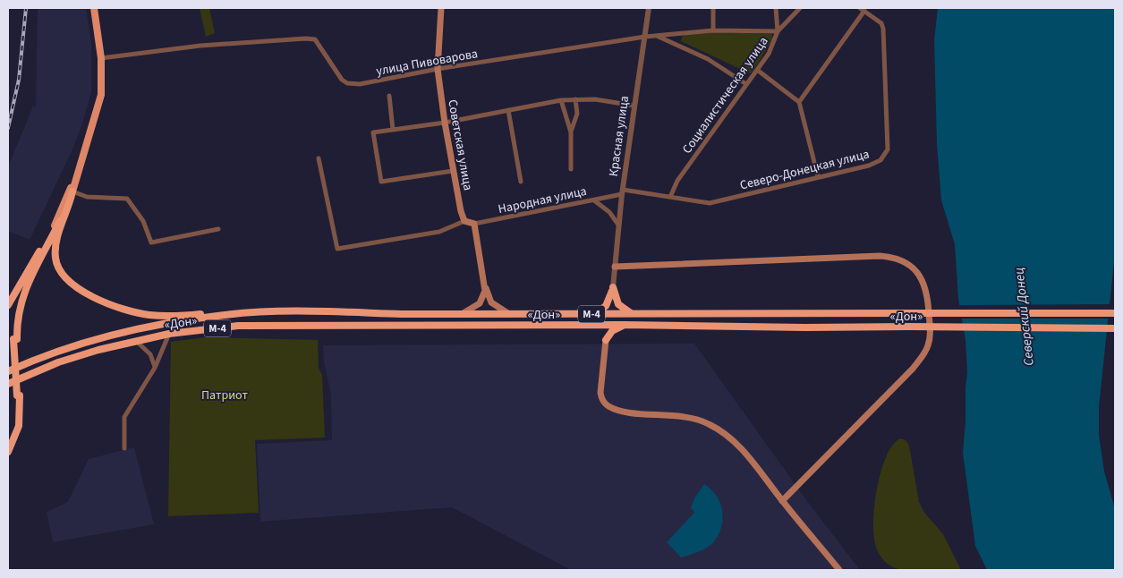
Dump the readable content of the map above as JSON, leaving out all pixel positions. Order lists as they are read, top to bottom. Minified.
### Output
{"streets":{"highway":["«Дон»","М-4"],"main road":["Советская улица"],"street":["улица Пивоварова","Социалистическая улица","Красная улица","Северо-Донецкая улица","Народная улица"]},"crossings":[["улица Пивоварова","Социалистическая улица"],["улица Пивоварова","Красная улица"],["улица Пивоварова","Советская улица"],["Социалистическая улица","Северо-Донецкая улица"],["Красная улица","Северо-Донецкая улица"],["Красная улица","Народная улица"],["Советская улица","Народная улица"],["Советская улица","«Дон»"],["Северо-Донецкая улица","Народная улица"]],"water":["Северский Донец"],"parks":["Патриот"]}
